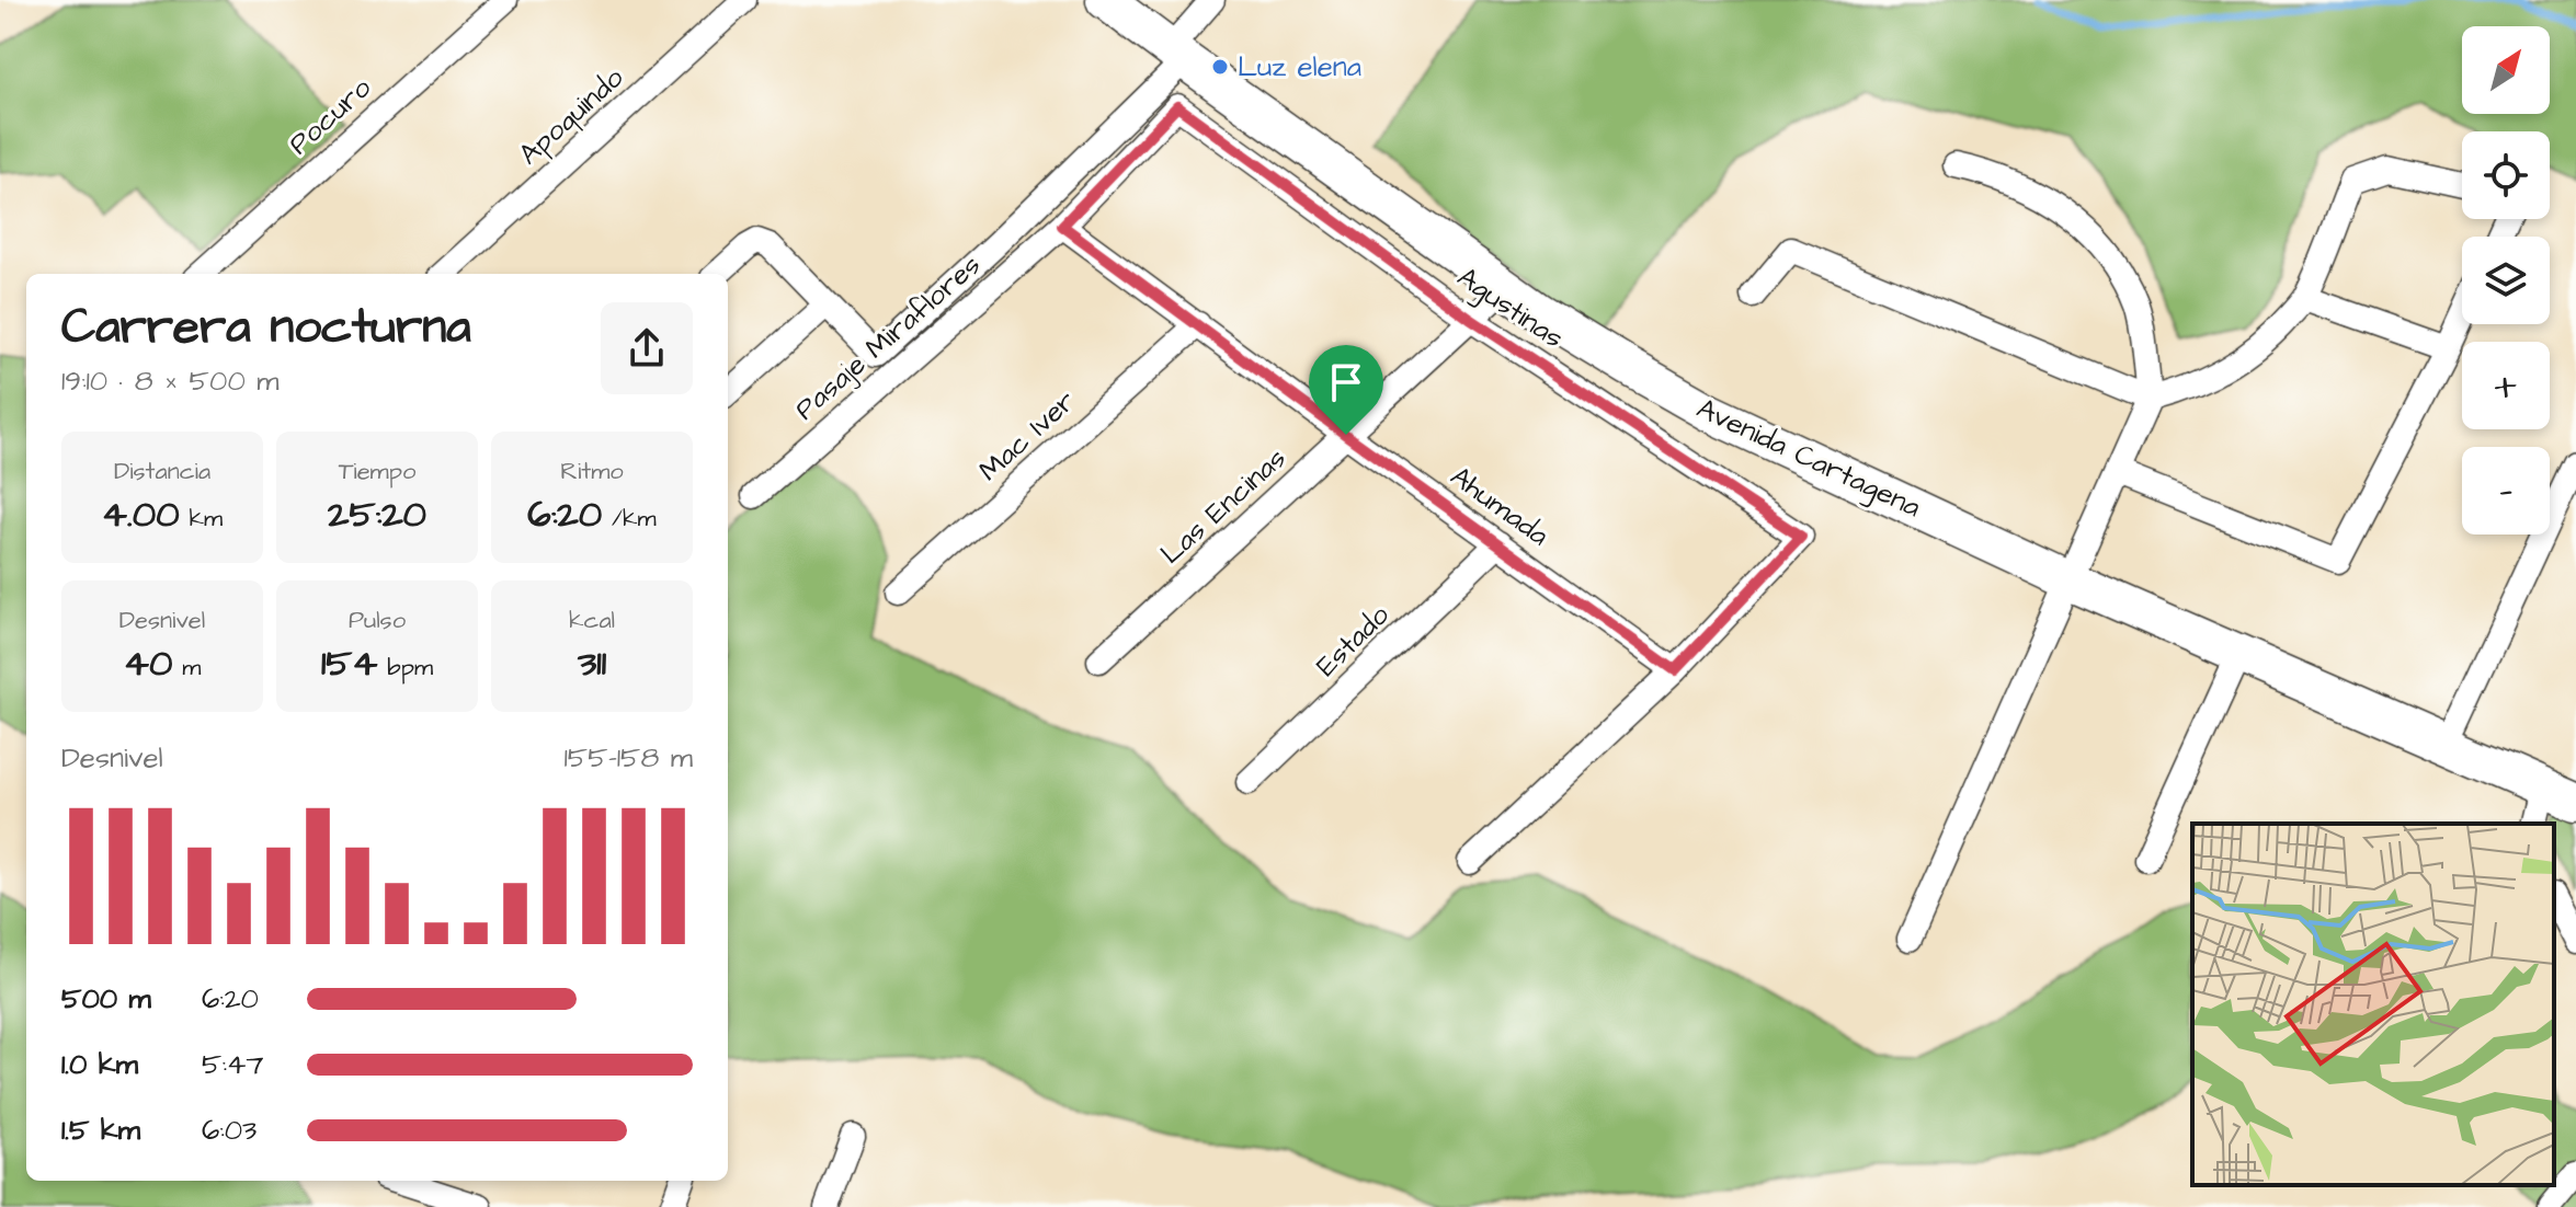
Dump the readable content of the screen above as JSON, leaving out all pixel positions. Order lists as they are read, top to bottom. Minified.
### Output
{"streets":{"main road":["Avenida Cartagena"],"street":["Pocuro","Apoquindo","Agustinas","Pasaje Miraflores","Mac Iver","Las Encinas","Ahumada","Estado"]},"crossings":[["Agustinas","Pasaje Miraflores"],["Agustinas","Las Encinas"],["Agustinas","Ahumada"],["Pasaje Miraflores","Ahumada"],["Mac Iver","Ahumada"],["Avenida Cartagena","Las Encinas"],["Las Encinas","Ahumada"],["Ahumada","Estado"]],"places":["Luz elena"],"north":"top right","page":{"map_buttons":["+","−"],"heading":["Carrera nocturna","19:10 · 8 × 500 m"],"stats":[["Distancia","4.00 km"],["Tiempo","25:20"],["Ritmo","6:20 /km"],["Desnivel","40 m"],["Pulso","154 bpm"],["kcal","311"]],"chart":["Desnivel","155–158 m"],"list":[{"name":"500 m","note":"6:20"},{"name":"1.0 km","note":"5:47"},{"name":"1.5 km","note":"6:03"}]}}
